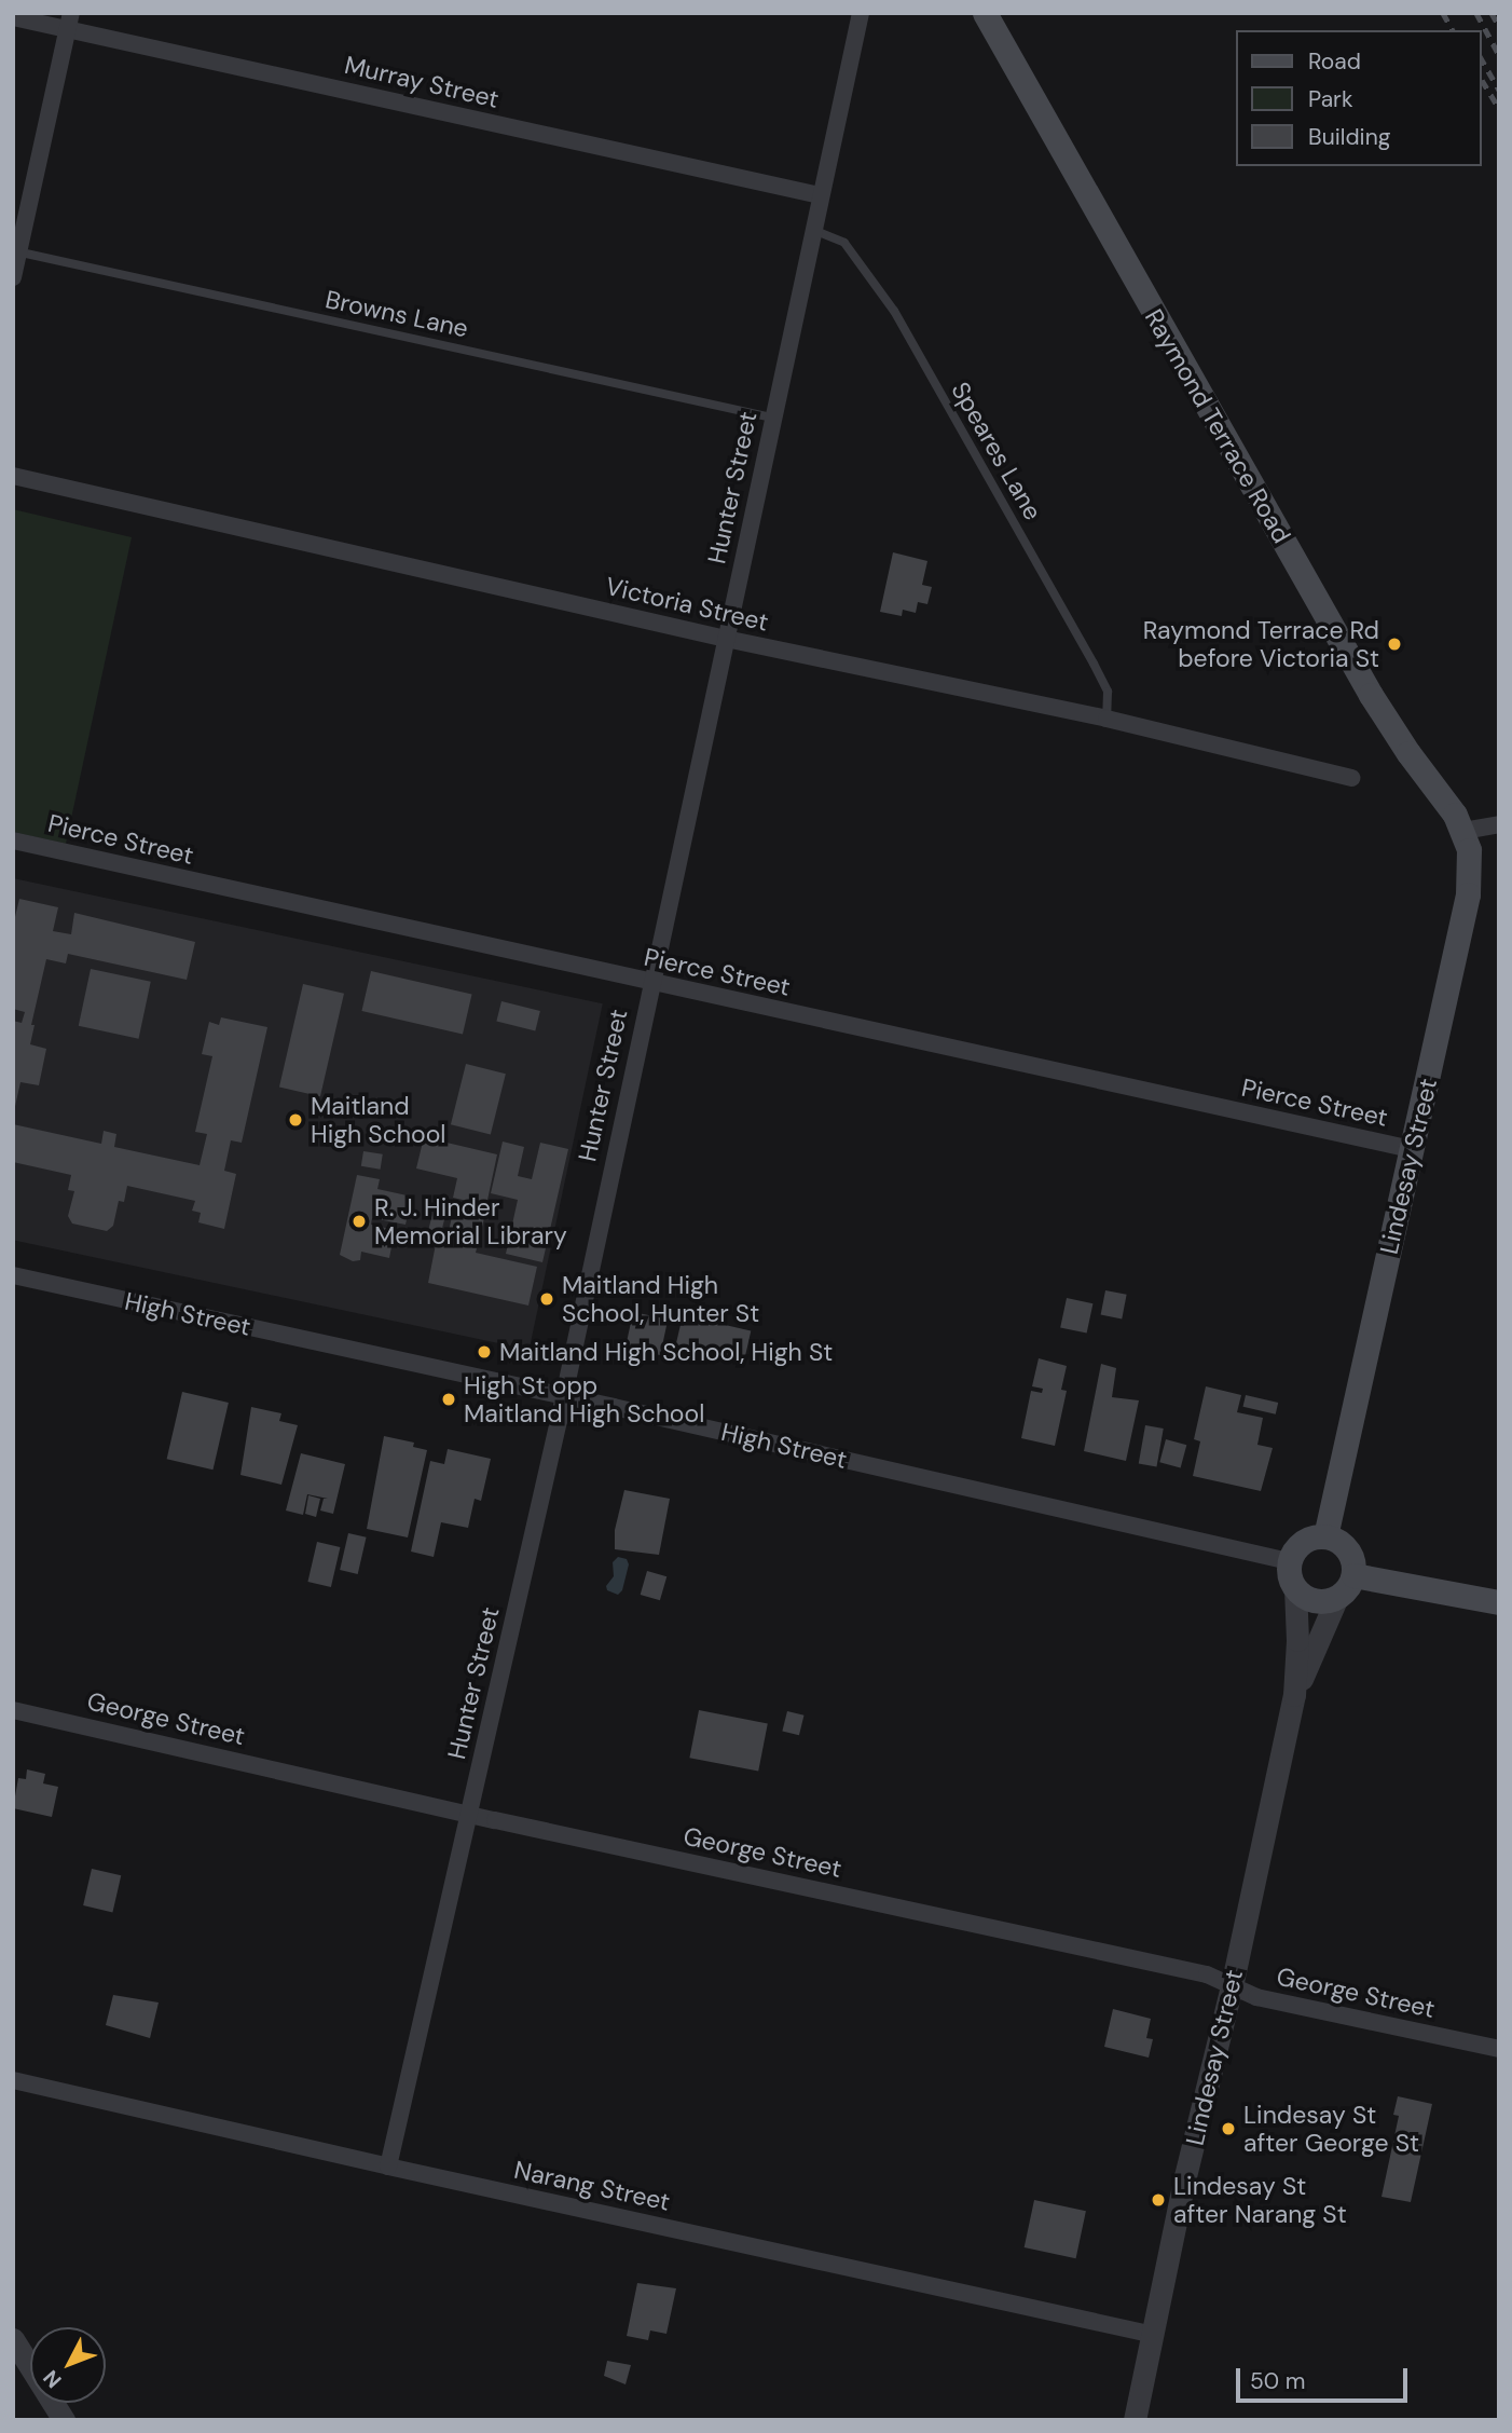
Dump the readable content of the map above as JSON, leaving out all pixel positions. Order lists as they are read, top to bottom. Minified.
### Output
{"streets":{"main road":["Raymond Terrace Road","Lindesay Street"],"street":["Murray Street","Hunter Street","Victoria Street","Pierce Street","High Street","George Street","Narang Street"],"lane":["Browns Lane","Speares Lane"]},"crossings":[["Murray Street","Hunter Street"],["Browns Lane","Hunter Street"],["Raymond Terrace Road","Lindesay Street"],["Speares Lane","Hunter Street"],["Speares Lane","Victoria Street"],["Hunter Street","Victoria Street"],["Hunter Street","Pierce Street"],["Hunter Street","High Street"],["Hunter Street","George Street"],["Hunter Street","Narang Street"],["Pierce Street","Lindesay Street"],["Lindesay Street","High Street"],["Lindesay Street","George Street"],["Lindesay Street","Narang Street"]],"places":["Raymond Terrace Rd before Victoria St","Maitland High School","R. J. Hinder Memorial Library","Maitland High School, Hunter St","Maitland High School, High St","High St opp Maitland High School","Lindesay St after George St","Lindesay St after Narang St"],"legend":["Road","Park","Building"],"scale_bar":"50 m","north":"bottom left"}
